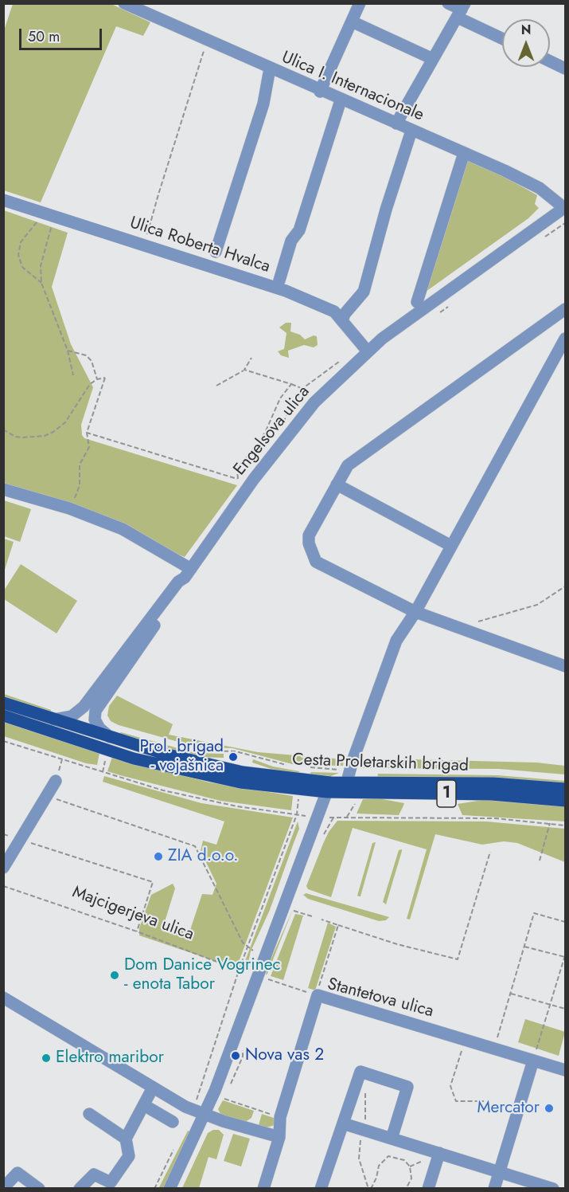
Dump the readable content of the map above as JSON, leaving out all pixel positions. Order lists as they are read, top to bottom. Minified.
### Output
{"streets":{"main road":["Cesta Proletarskih brigad","1"],"street":["Ulica I. Internacionale","Ulica Roberta Hvalca","Engelsova ulica","Stantetova ulica"],"path":["Majcigerjeva ulica"]},"crossings":[["Ulica I. Internacionale","Engelsova ulica"],["Ulica Roberta Hvalca","Engelsova ulica"],["Engelsova ulica","Cesta Proletarskih brigad"]],"places":["Prol. brigad - vojašnica","ZIA d.o.o.","Dom Danice Vogrinec - enota Tabor","Nova vas 2","Elektro maribor","Mercator"],"scale_bar":"50 m","north":"top"}
